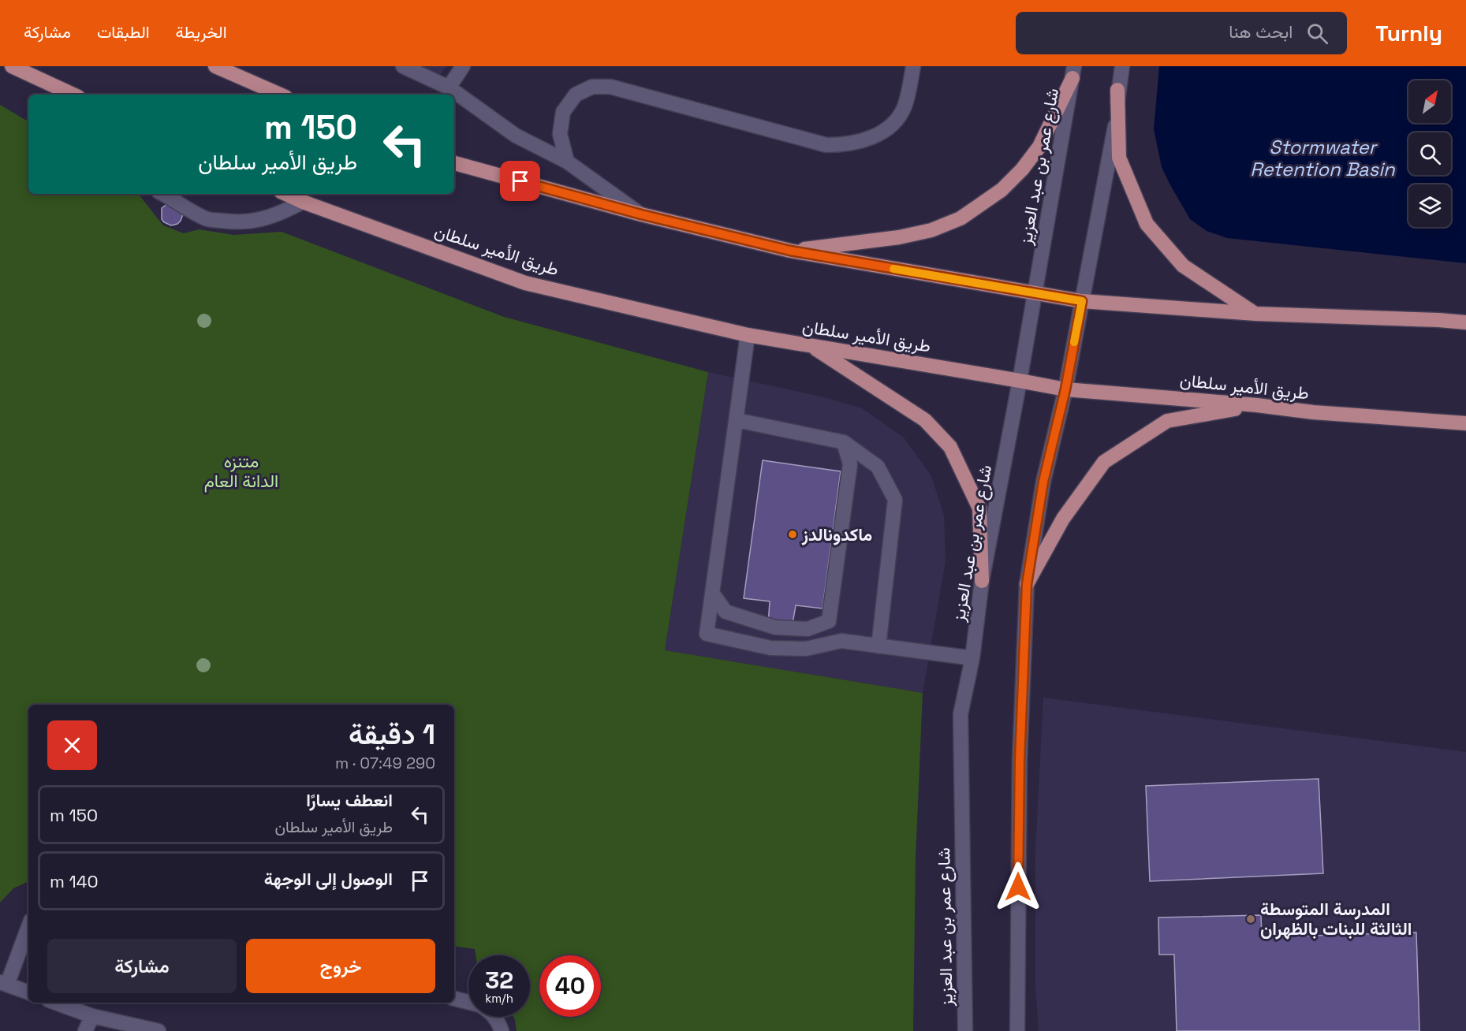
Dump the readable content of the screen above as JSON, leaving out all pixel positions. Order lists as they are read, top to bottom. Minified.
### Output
{"streets":{"main road":["طريق الأمير سلطان"],"street":["شارع عمر بن عبد العزيز"]},"crossings":[["شارع عمر بن عبد العزيز","طريق الأمير سلطان"]],"water":["Stormwater Retention Basin"],"parks":["متنزه الدانة العام"],"places":["ماكدونالدز","المدرسة المتوسطة الثالثة للبنات بالظهران"],"north":"top right","page":{"header":"Turnly","search":"ابحث هنا","nav":["الخريطة","الطبقات","مشاركة"],"turn":["150 m","طريق الأمير سلطان"],"heading":["1 دقيقة","290 m · 07:49"],"list":[{"name":"انعطف يسارًا","note":"طريق الأمير سلطان","value":"150 m"},{"name":"الوصول إلى الوجهة","value":"140 m"}],"buttons":["خروج","مشاركة"],"speed":"32 km/h","limit":"40"}}
